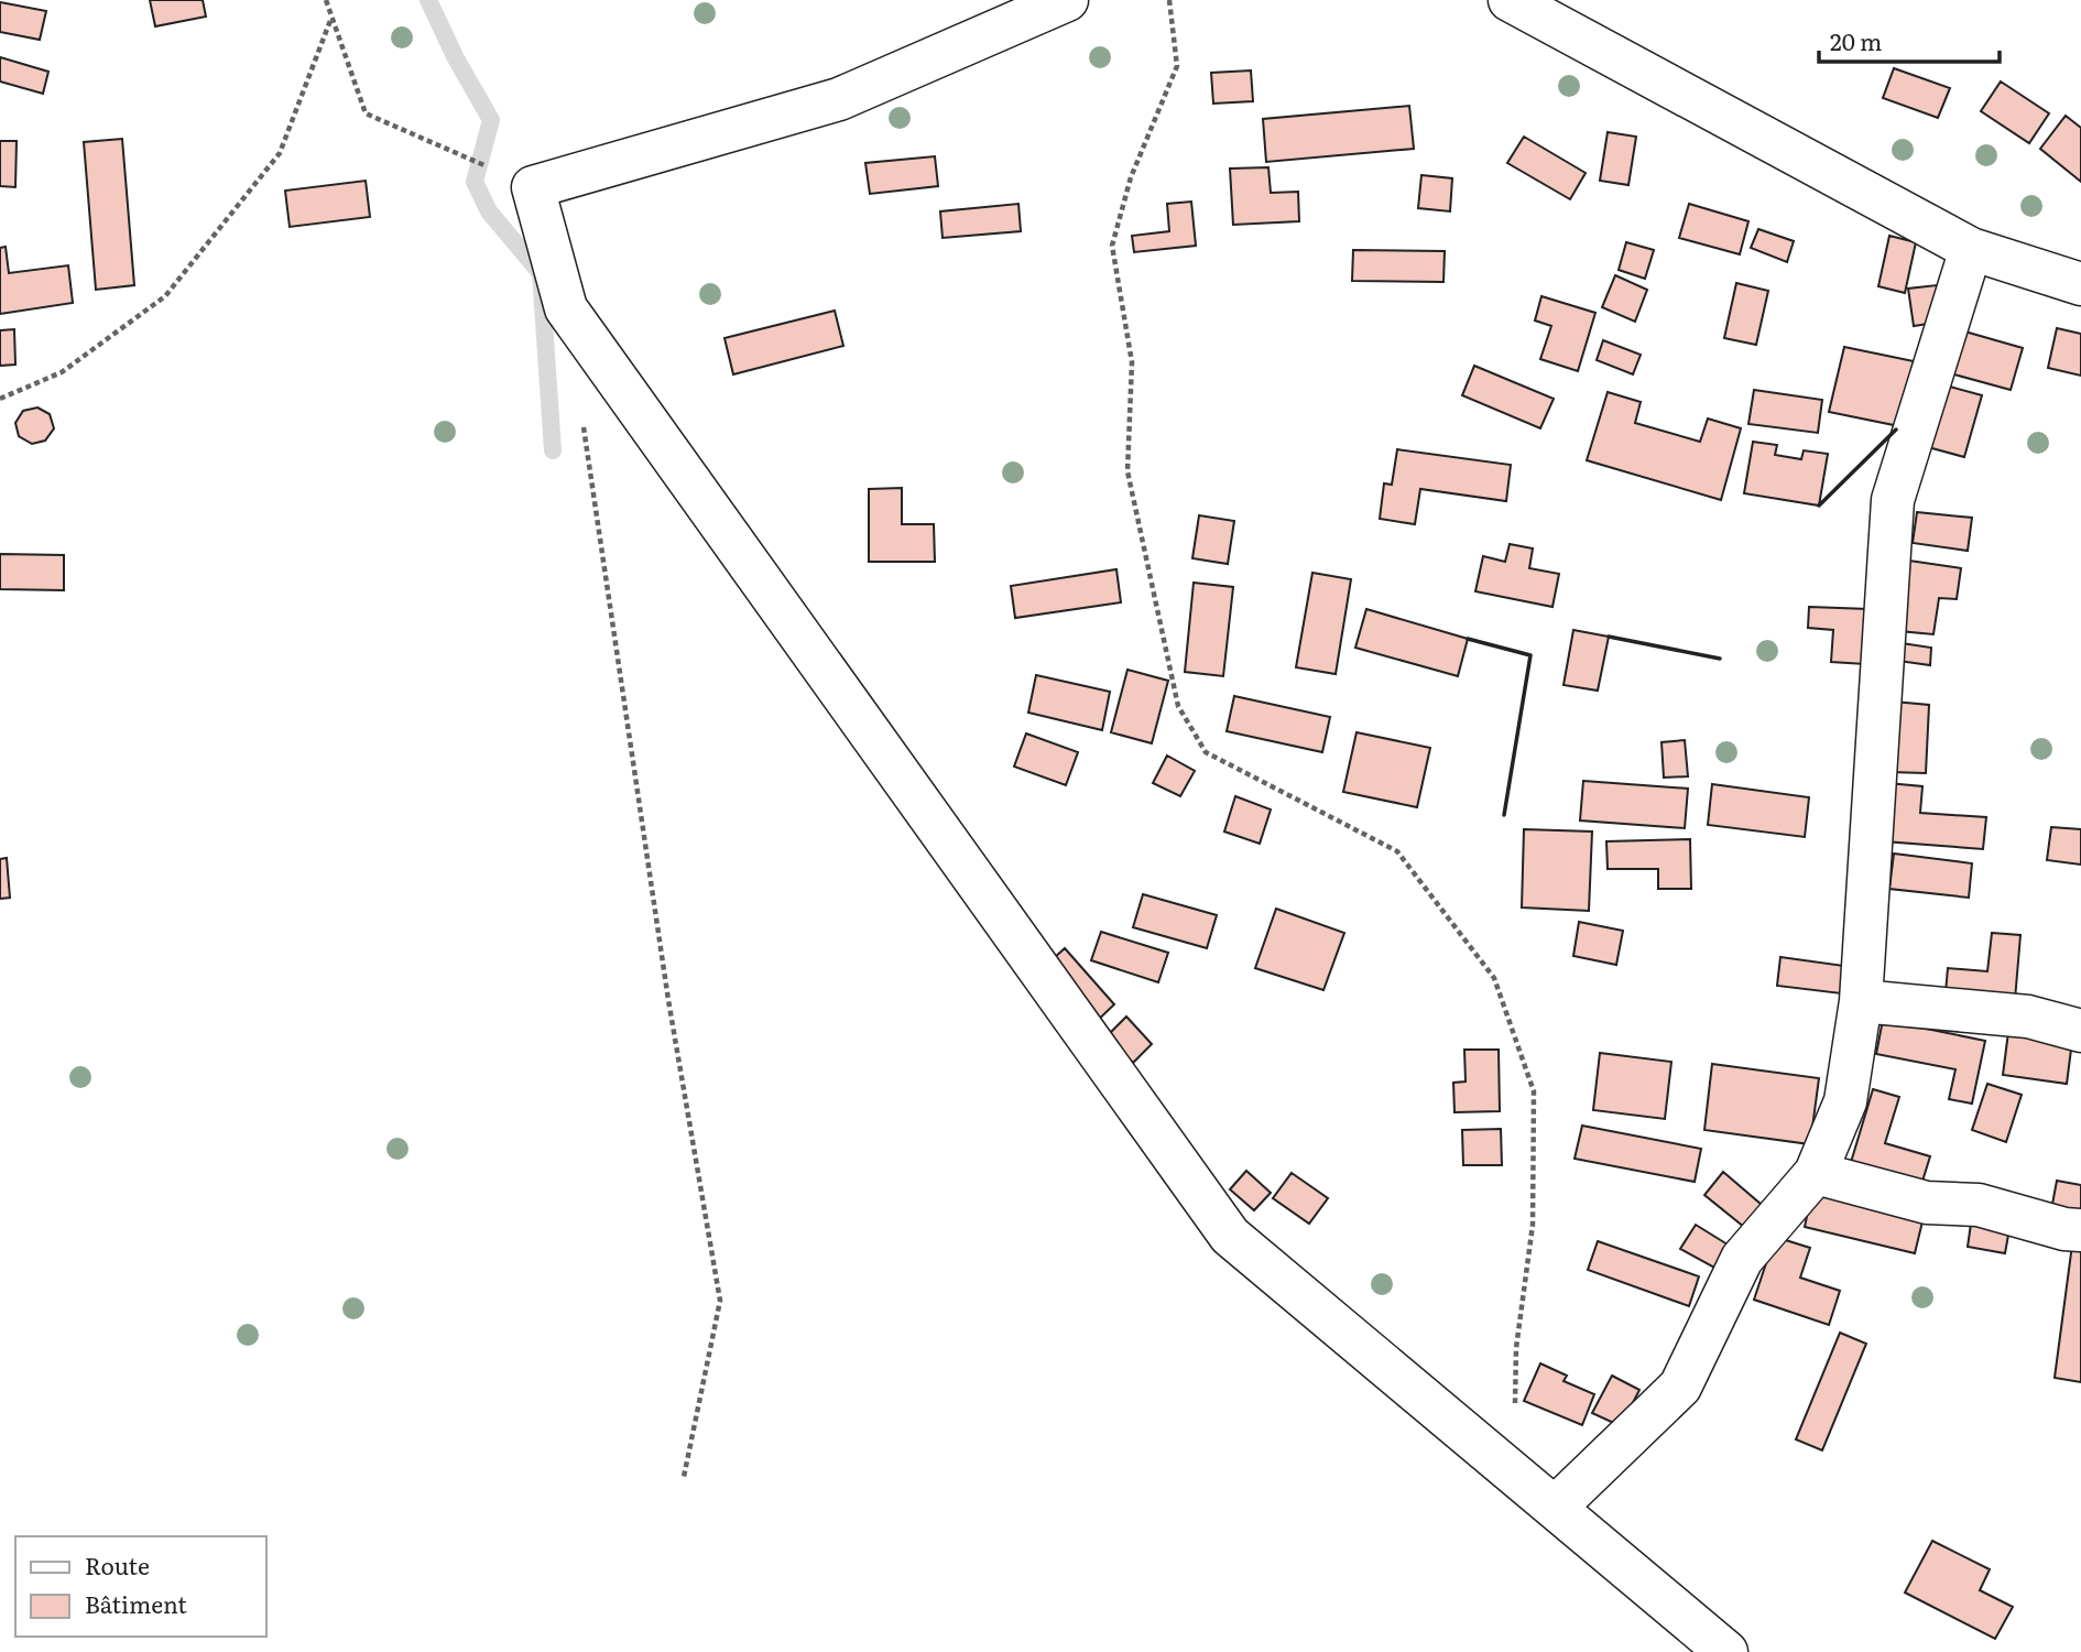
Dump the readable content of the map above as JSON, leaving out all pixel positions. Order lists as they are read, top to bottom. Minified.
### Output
{"legend":["Route","Bâtiment"],"scale_bar":"20 m"}
